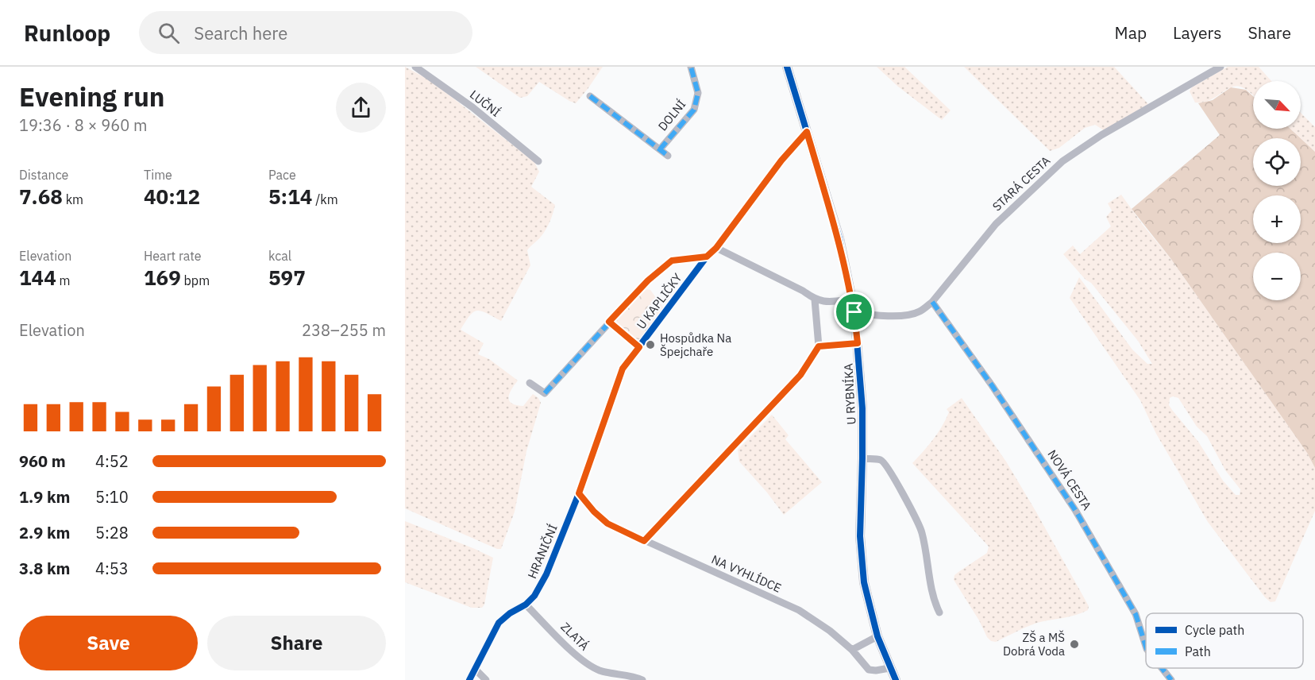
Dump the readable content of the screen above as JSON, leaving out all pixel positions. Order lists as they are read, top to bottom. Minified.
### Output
{"streets":{"street":["LUČNÍ","DOLNÍ","STARÁ CESTA","U KAPLIČKY","U RYBNÍKA","NOVÁ CESTA","HRANIČNÍ","NA VYHLÍDCE","ZLATÁ"]},"crossings":[["STARÁ CESTA","U RYBNÍKA"],["STARÁ CESTA","NOVÁ CESTA"],["U KAPLIČKY","U RYBNÍKA"],["U KAPLIČKY","HRANIČNÍ"],["U KAPLIČKY","NA VYHLÍDCE"],["U RYBNÍKA","NA VYHLÍDCE"],["HRANIČNÍ","NA VYHLÍDCE"],["HRANIČNÍ","ZLATÁ"]],"places":["Hospůdka Na Špejchaře","ZŠ a MŠ Dobrá Voda"],"legend":["Cycle path","Path"],"north":"bottom right","page":{"header":"Runloop","search":"Search here","nav":["Map","Layers","Share"],"heading":["Evening run","19:36 · 8 × 960 m"],"map_buttons":["+","−"],"stats":[["Distance","7.68 km"],["Time","40:12"],["Pace","5:14 /km"],["Elevation","144 m"],["Heart rate","169 bpm"],["kcal","597"]],"chart":["Elevation","238–255 m"],"list":[{"name":"960 m","note":"4:52"},{"name":"1.9 km","note":"5:10"},{"name":"2.9 km","note":"5:28"},{"name":"3.8 km","note":"4:53"}],"buttons":["Save","Share"]}}
